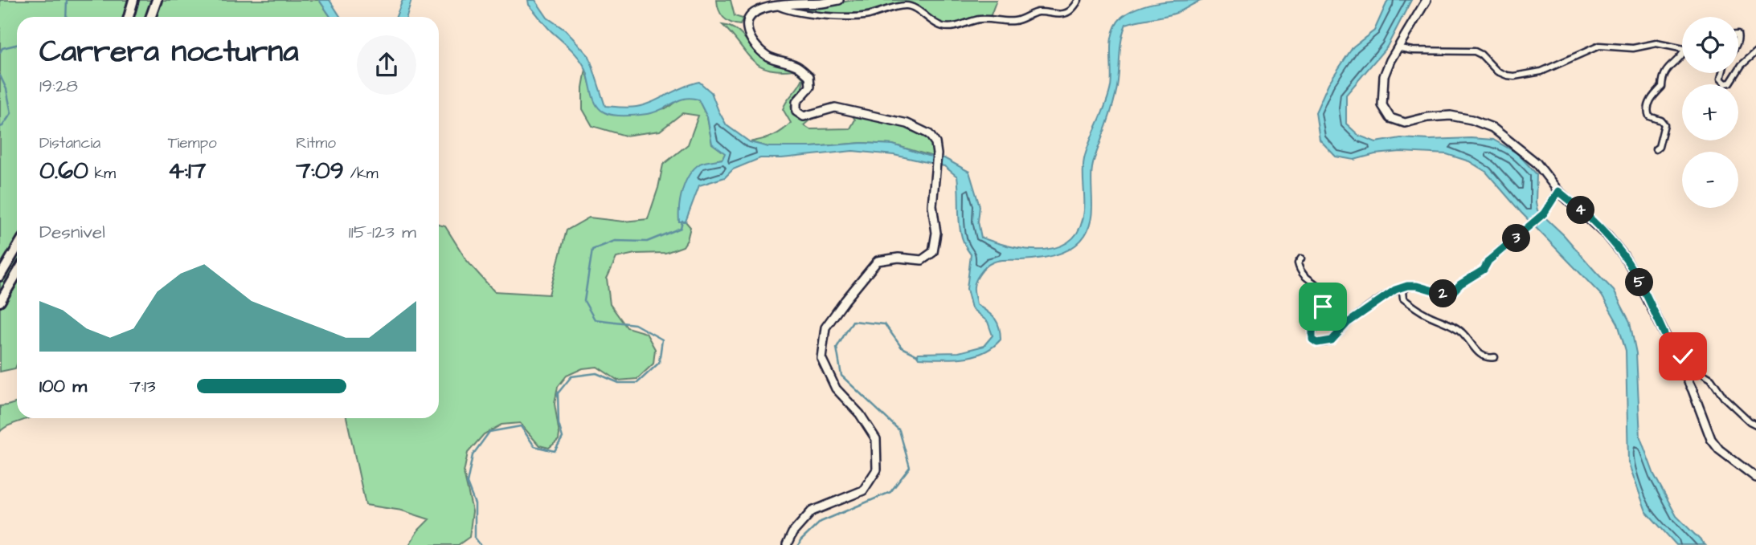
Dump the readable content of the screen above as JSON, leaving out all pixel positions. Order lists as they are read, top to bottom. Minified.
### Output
{"page":{"map_buttons":["+","−"],"heading":["Carrera nocturna","19:28"],"stats":[["Distancia","0.60 km"],["Tiempo","4:17"],["Ritmo","7:09 /km"]],"pins":["4","3","5","2"],"chart":["Desnivel","115–123 m"],"list":[{"name":"100 m","note":"7:13"}]}}
